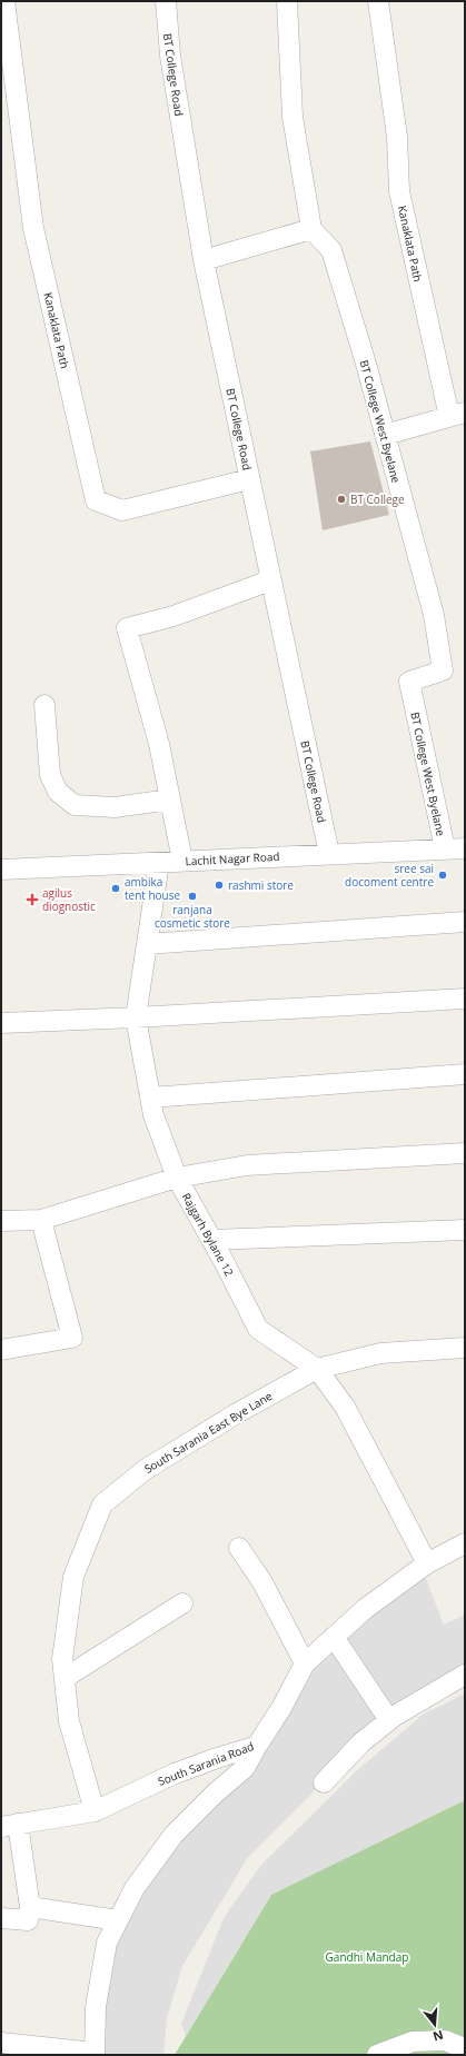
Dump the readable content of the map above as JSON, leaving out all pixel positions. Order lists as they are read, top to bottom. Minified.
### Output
{"streets":{"street":["BT College Road","Kanaklata Path","BT College West Byelane","Lachit Nagar Road","Rajgarh Bylane 12","South Sarania East Bye Lane","South Sarania Road"]},"crossings":[["BT College Road","Kanaklata Path"],["BT College Road","Lachit Nagar Road"],["Kanaklata Path","BT College West Byelane"],["BT College West Byelane","Lachit Nagar Road"],["Lachit Nagar Road","Rajgarh Bylane 12"],["Rajgarh Bylane 12","South Sarania East Bye Lane"],["Rajgarh Bylane 12","South Sarania Road"],["South Sarania East Bye Lane","South Sarania Road"]],"parks":["Gandhi Mandap"],"places":{"other":["BT College","sree sai docoment centre","rashmi store","ambika tent house","ranjana cosmetic store"],"health":["agilus diognostic"]},"north":"bottom"}
